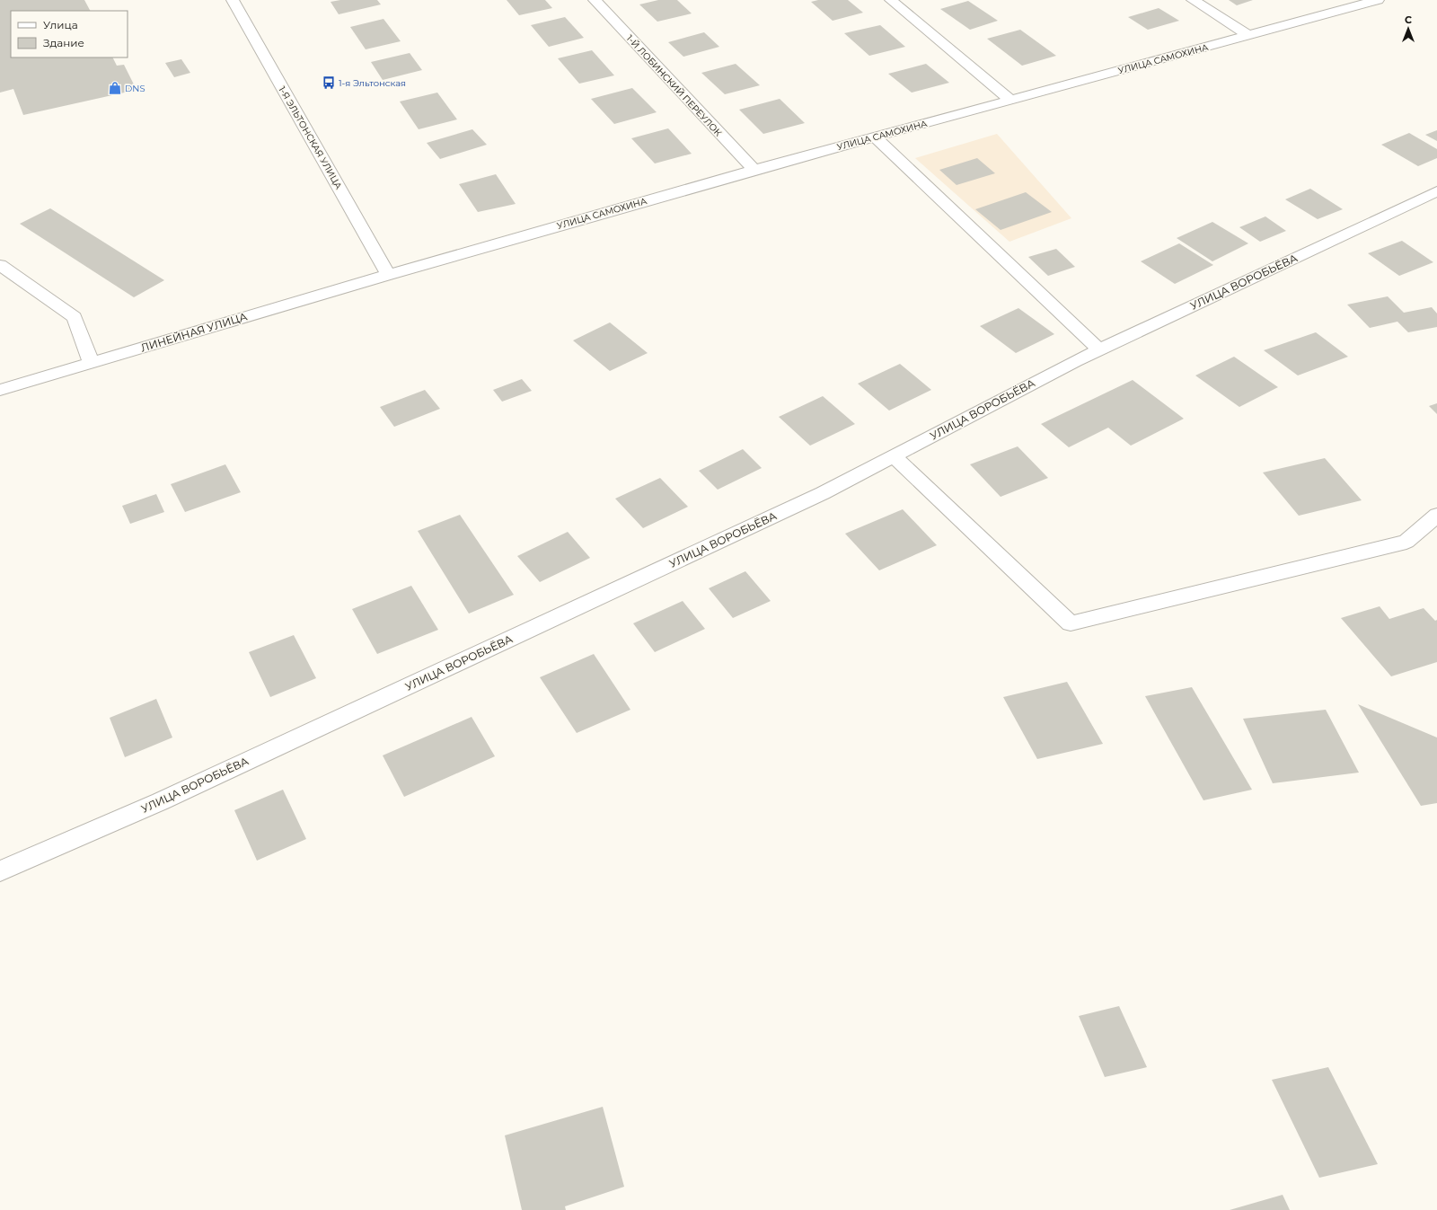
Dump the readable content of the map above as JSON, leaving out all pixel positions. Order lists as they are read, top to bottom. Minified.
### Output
{"streets":{"street":["УЛИЦА САМОХИНА","1-Й ЛОБИНСКИЙ ПЕРЕУЛОК","1-Я ЭЛЬТОНСКАЯ УЛИЦА","УЛИЦА ВОРОБЬЁВА","ЛИНЕЙНАЯ УЛИЦА"]},"crossings":[["УЛИЦА САМОХИНА","1-Й ЛОБИНСКИЙ ПЕРЕУЛОК"],["УЛИЦА САМОХИНА","1-Я ЭЛЬТОНСКАЯ УЛИЦА"],["УЛИЦА САМОХИНА","ЛИНЕЙНАЯ УЛИЦА"],["1-Я ЭЛЬТОНСКАЯ УЛИЦА","ЛИНЕЙНАЯ УЛИЦА"]],"places":{"bus stop":["1-я Эльтонская"],"shop":["DNS"]},"legend":["Улица","Здание"],"north":"top"}
